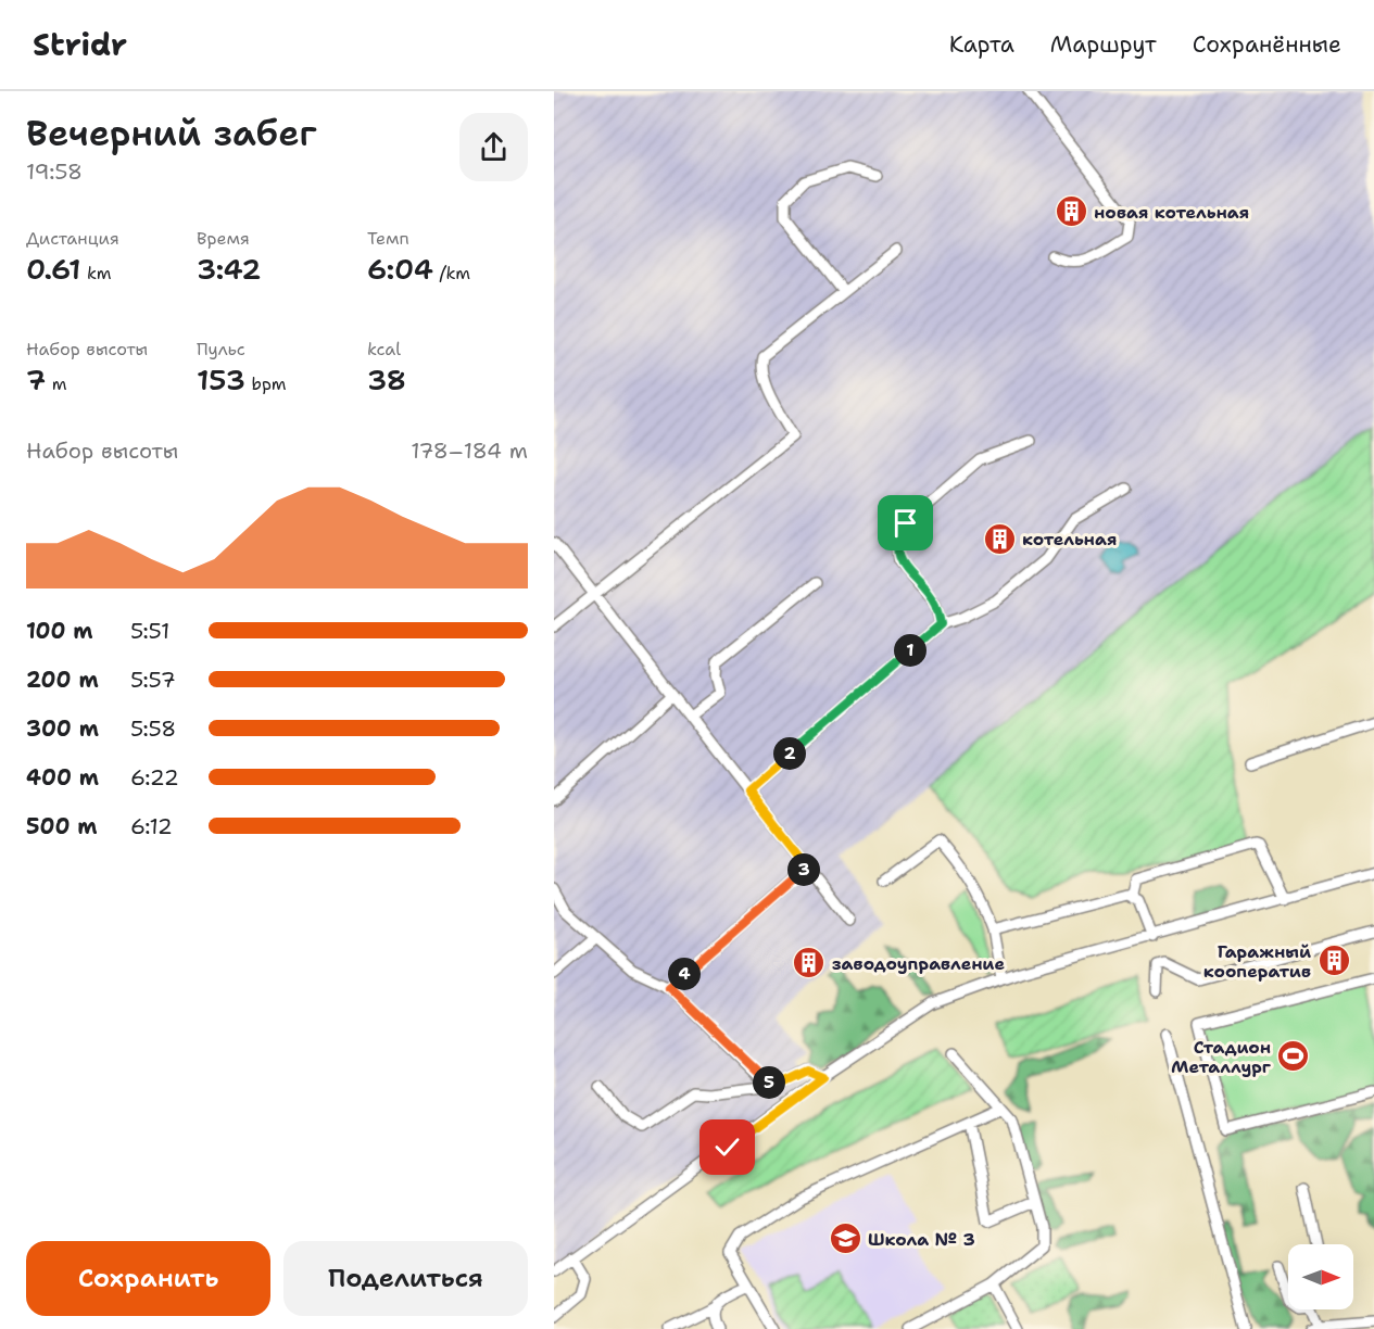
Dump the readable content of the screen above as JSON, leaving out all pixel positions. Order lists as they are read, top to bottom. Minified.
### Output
{"places":{"building":["новая котельная","котельная","Гаражный кооператив","заводоуправление"],"sports":["Стадион Металлург"],"school or university":["Школа № 3"]},"north":"right","page":{"header":"Stridr","nav":["Карта","Маршрут","Сохранённые"],"heading":["Вечерний забег","19:58"],"stats":[["Дистанция","0.61 km"],["Время","3:42"],["Темп","6:04 /km"],["Набор высоты","7 m"],["Пульс","153 bpm"],["kcal","38"]],"chart":["Набор высоты","178–184 m"],"list":[{"name":"100 m","note":"5:51"},{"name":"200 m","note":"5:57"},{"name":"300 m","note":"5:58"},{"name":"400 m","note":"6:22"},{"name":"500 m","note":"6:12"}],"pins":["1","2","3","4","5"],"buttons":["Сохранить","Поделиться"]}}
